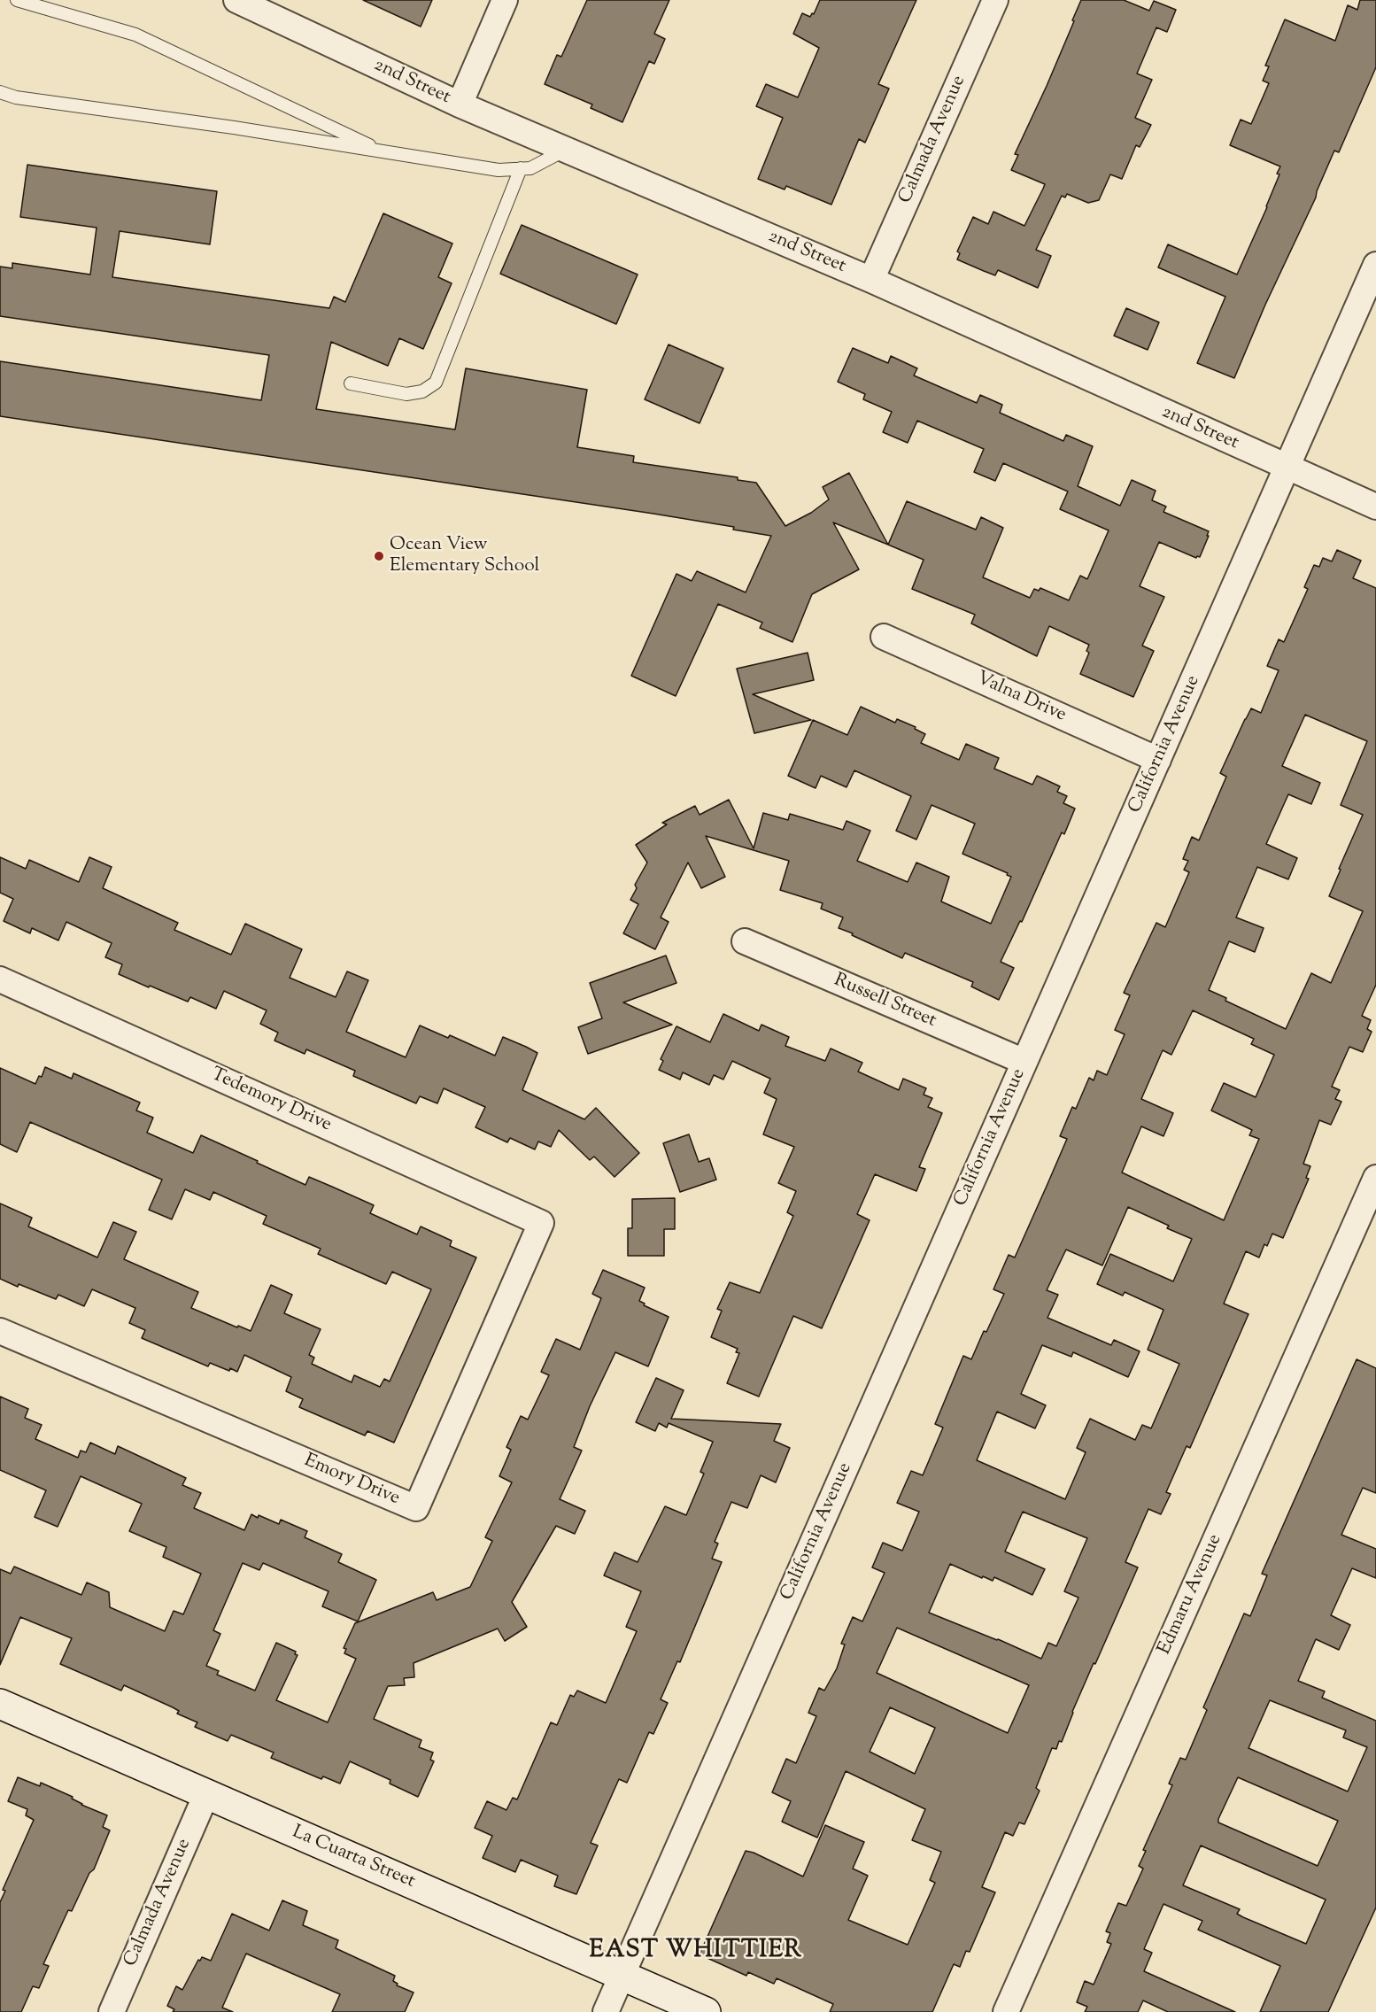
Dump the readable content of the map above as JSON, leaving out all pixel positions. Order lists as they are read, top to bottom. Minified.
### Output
{"streets":{"street":["2nd Street","Calmada Avenue","Valna Drive","California Avenue","Russell Street","Tedemory Drive","Emory Drive","Edmaru Avenue","La Cuarta Street"]},"crossings":[["2nd Street","Calmada Avenue"],["2nd Street","California Avenue"],["Calmada Avenue","La Cuarta Street"],["Valna Drive","California Avenue"],["California Avenue","Russell Street"],["California Avenue","La Cuarta Street"],["Tedemory Drive","Emory Drive"]],"districts":["EAST WHITTIER"],"places":["Ocean View Elementary School"]}
